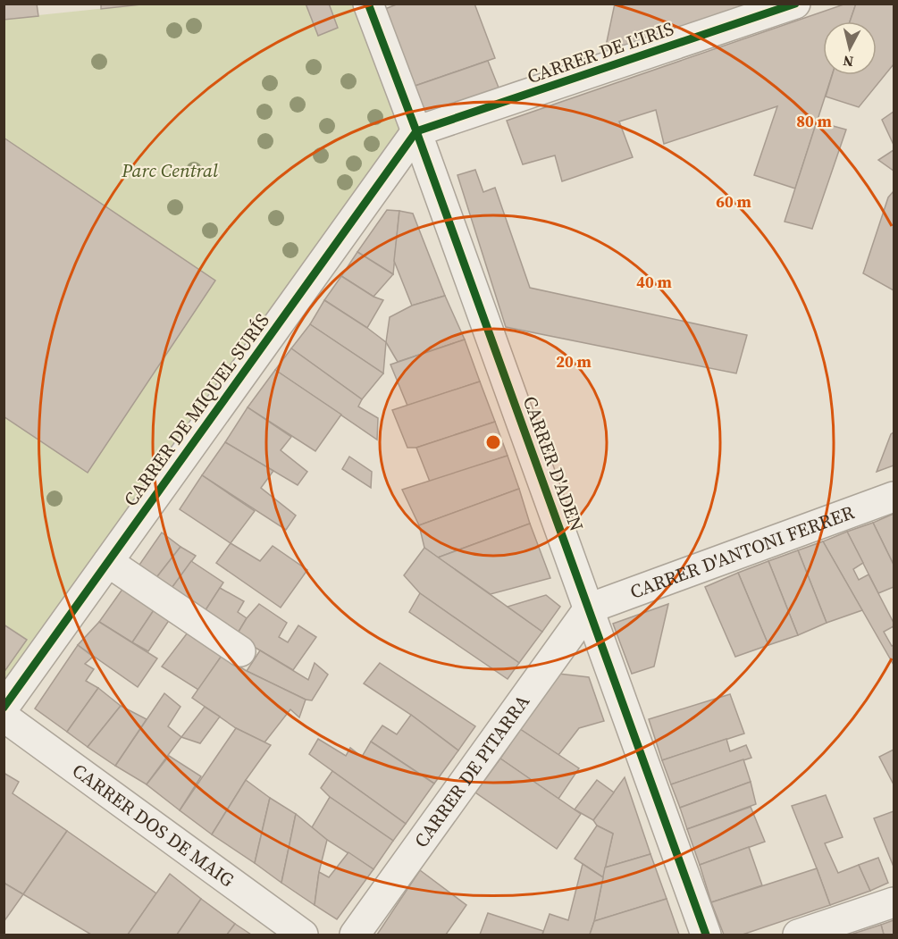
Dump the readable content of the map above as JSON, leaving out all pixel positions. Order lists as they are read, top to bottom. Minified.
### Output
{"streets":{"street":["CARRER DE L'IRIS","CARRER DE MIQUEL SURÍS","CARRER D'ADEN","CARRER D'ANTONI FERRER","CARRER DE PITARRA","CARRER DOS DE MAIG"]},"crossings":[["CARRER DE L'IRIS","CARRER DE MIQUEL SURÍS"],["CARRER DE L'IRIS","CARRER D'ADEN"],["CARRER DE MIQUEL SURÍS","CARRER D'ADEN"],["CARRER D'ADEN","CARRER D'ANTONI FERRER"],["CARRER D'ADEN","CARRER DE PITARRA"],["CARRER D'ANTONI FERRER","CARRER DE PITARRA"]],"parks":["Parc Central"],"north":"bottom","rings":["80 m","60 m","40 m","20 m"]}
